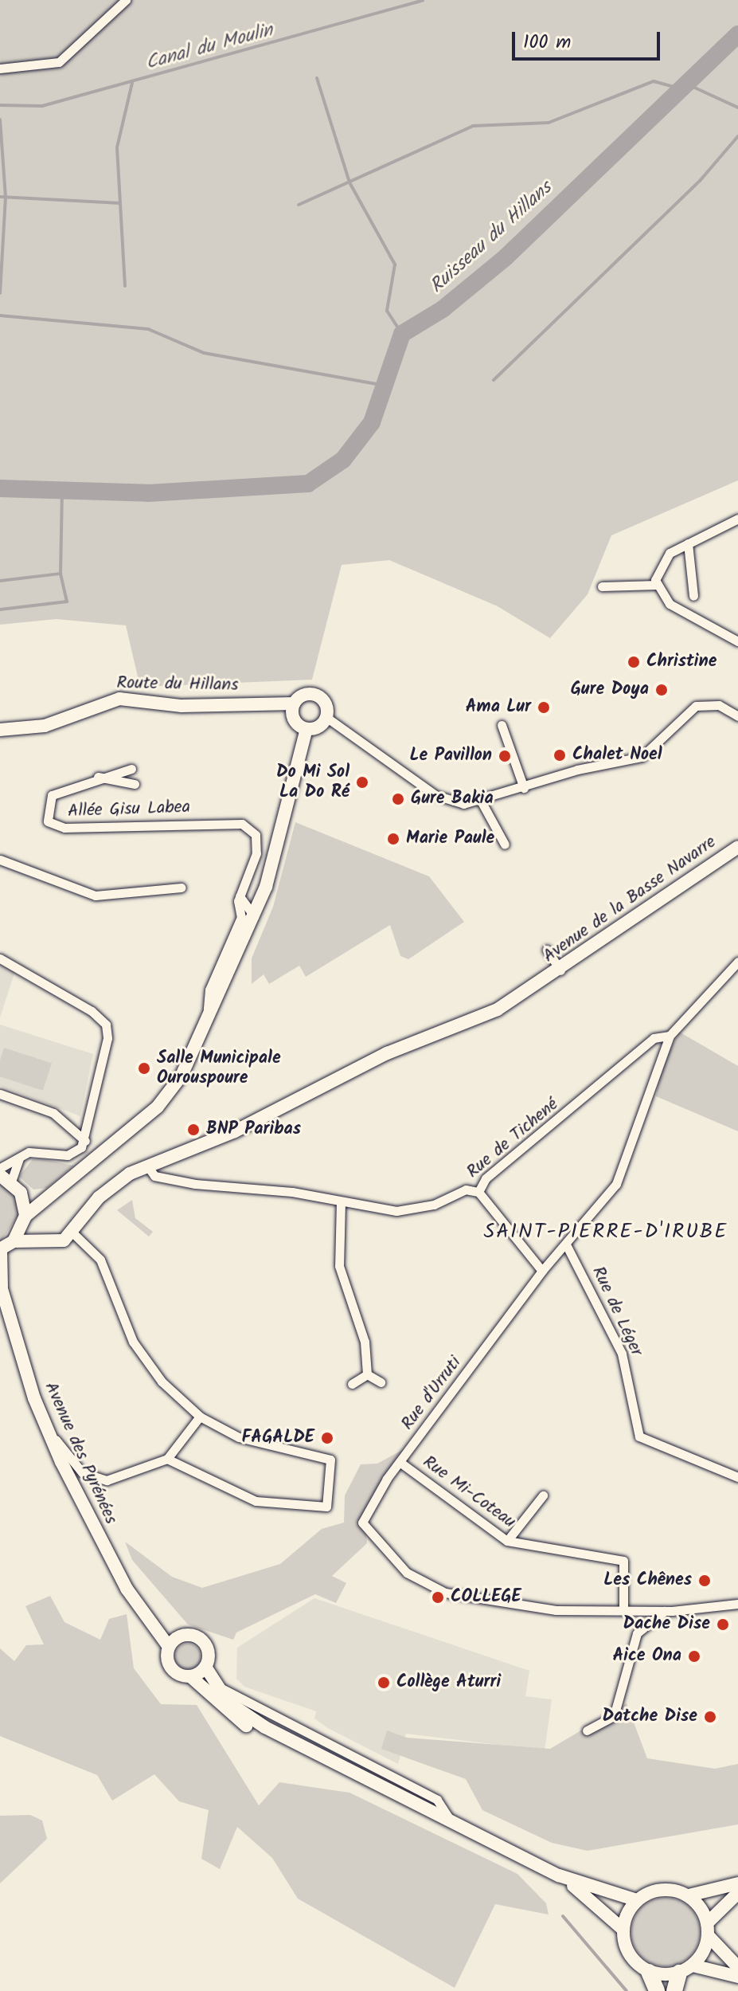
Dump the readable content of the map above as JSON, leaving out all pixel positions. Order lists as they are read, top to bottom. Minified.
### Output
{"streets":{"main road":["Route du Hillans","Avenue de la Basse Navarre","Avenue des Pyrénées"],"street":["Allée Gisu Labea","Rue de Tichené","Rue de Léger","Rue d'Urruti","Rue Mi-Coteau"]},"crossings":[["Avenue de la Basse Navarre","Rue de Tichené"],["Rue de Tichené","Rue d'Urruti"],["Rue de Léger","Rue d'Urruti"],["Rue d'Urruti","Rue Mi-Coteau"]],"districts":["SAINT-PIERRE-D'IRUBE"],"water":["Canal du Moulin","Ruisseau du Hillans"],"places":["Christine","Gure Doya","Ama Lur","Chalet Noel","Le Pavillon","Do Mi Sol La Do Ré","Gure Bakia","Marie Paule","Salle Municipale Ourouspoure","BNP Paribas","FAGALDE","Les Chênes","COLLEGE","Dache Dise","Aice Ona","Collège Aturri","Datche Dise"],"scale_bar":"100 m"}
